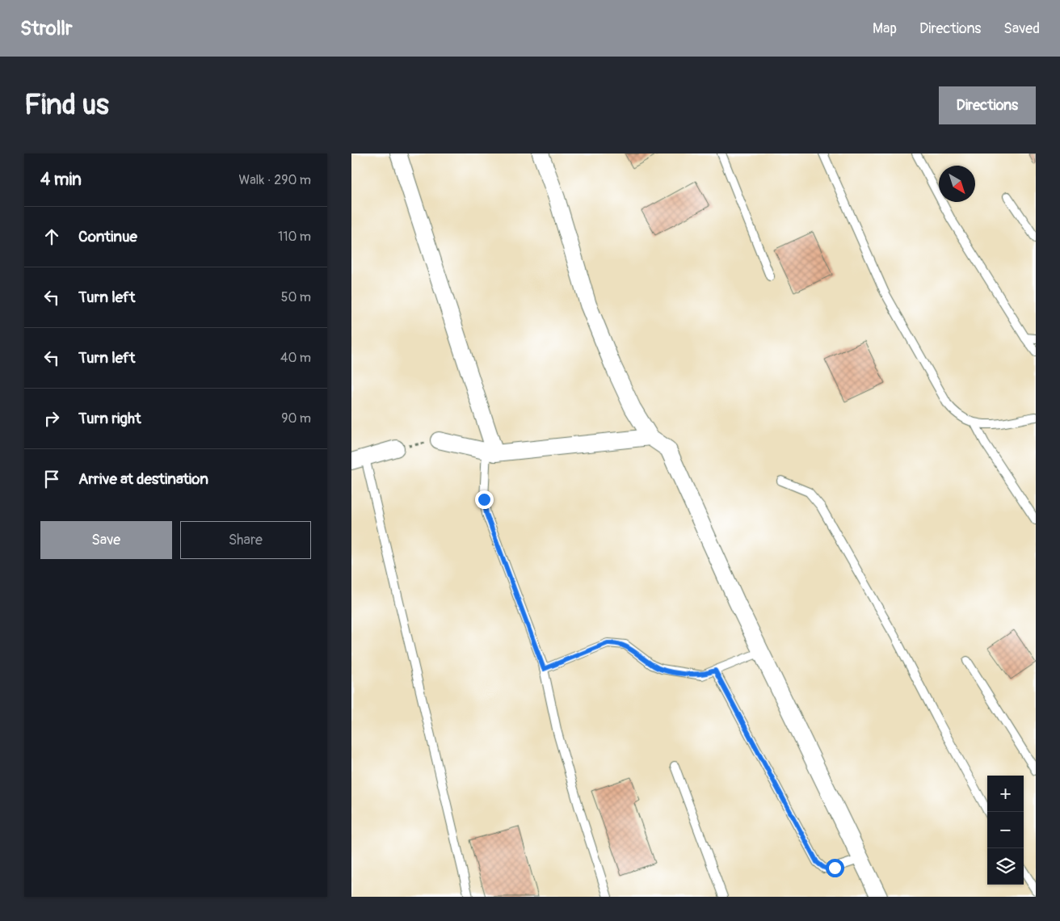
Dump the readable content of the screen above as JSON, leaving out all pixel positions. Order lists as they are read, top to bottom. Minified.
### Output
{"north":"bottom right","page":{"header":"Strollr","nav":["Map","Directions","Saved"],"buttons":["Directions",["Save","Share"]],"title":"Find us","heading":["4 min","Walk · 290 m"],"list":[["Continue","110 m"],["Turn left","50 m"],["Turn left","40 m"],["Turn right","90 m"],"Arrive at destination"],"map_buttons":["+","−"]}}
